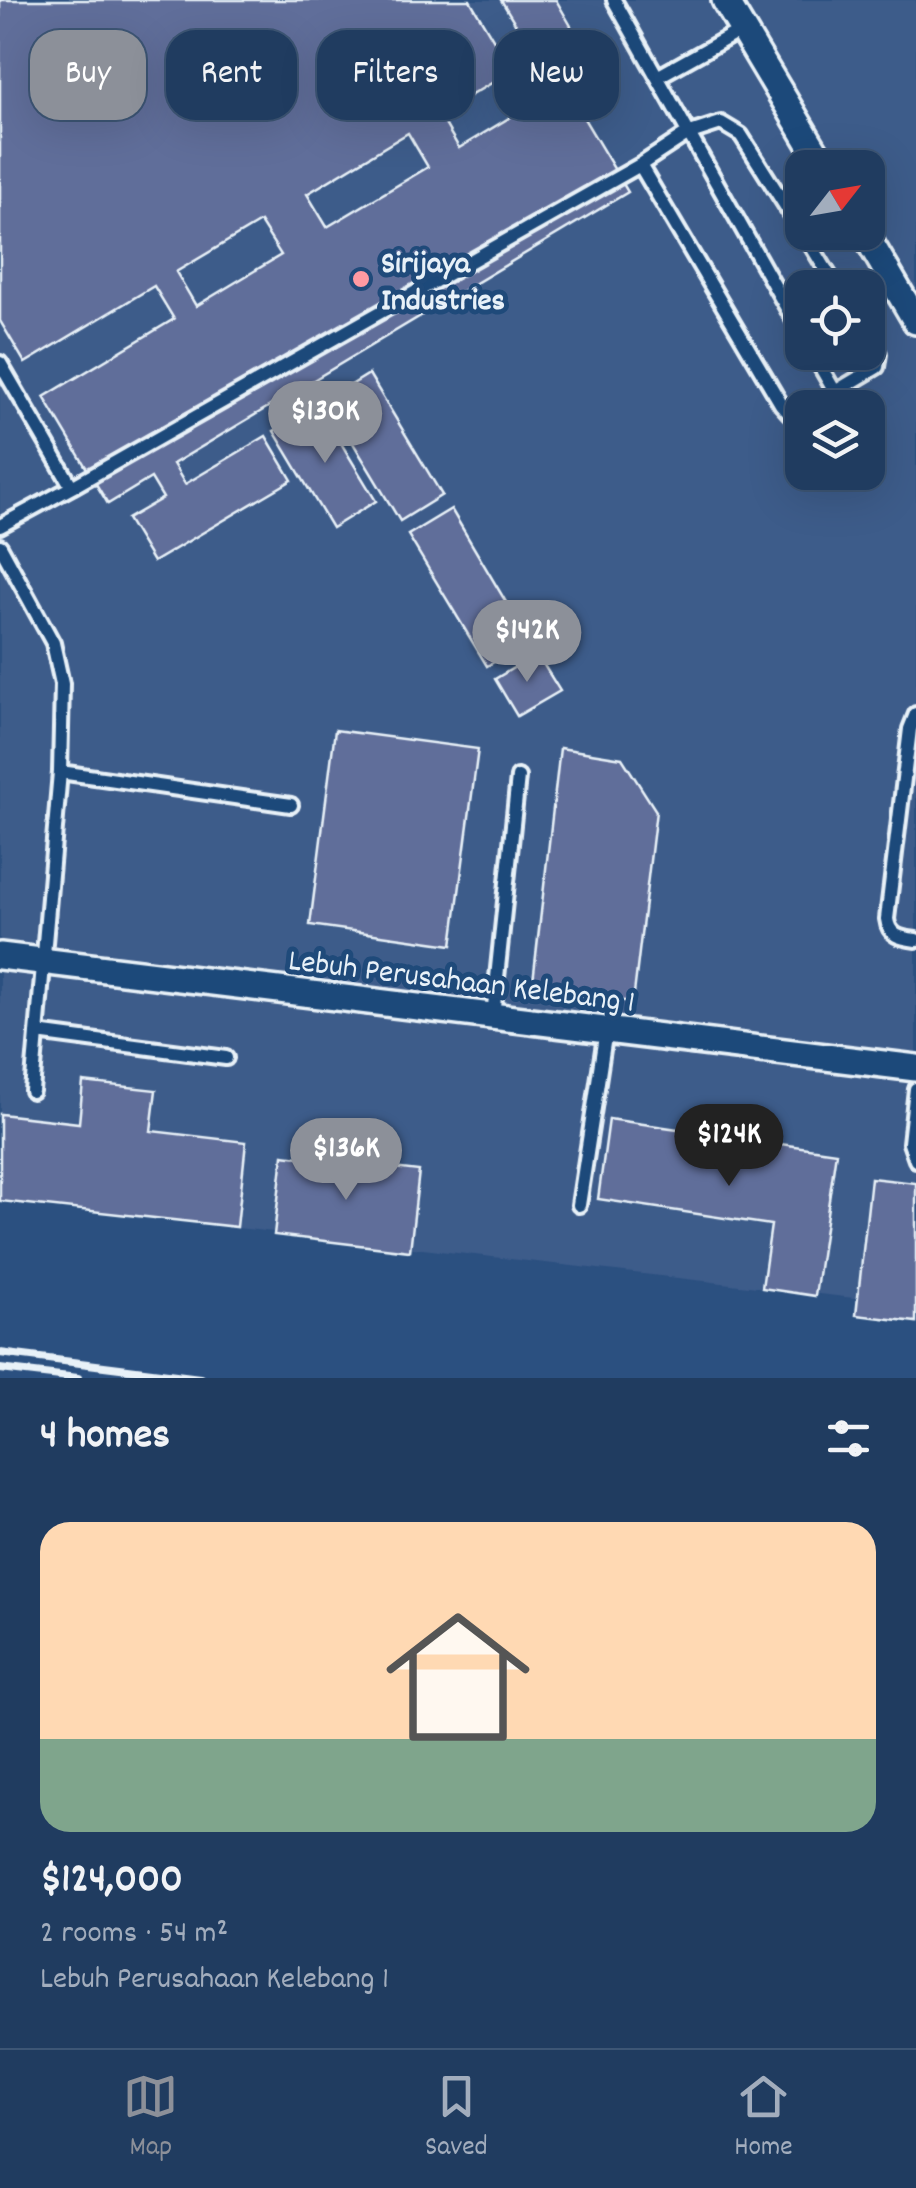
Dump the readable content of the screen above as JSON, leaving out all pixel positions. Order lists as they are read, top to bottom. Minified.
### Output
{"streets":{"street":["Lebuh Perusahaan Kelebang 1"]},"places":["Sirijaya Industries"],"north":"top right","page":{"chip":["Buy","Rent","Filters","New"],"price":["$130K","$142K","$124K","$136K"],"heading":"4 homes","list":[{"name":"$124,000","note":"2 rooms · 54 m² · Lebuh Perusahaan Kelebang 1"}],"tabs":["Map","Saved","Home"]}}
